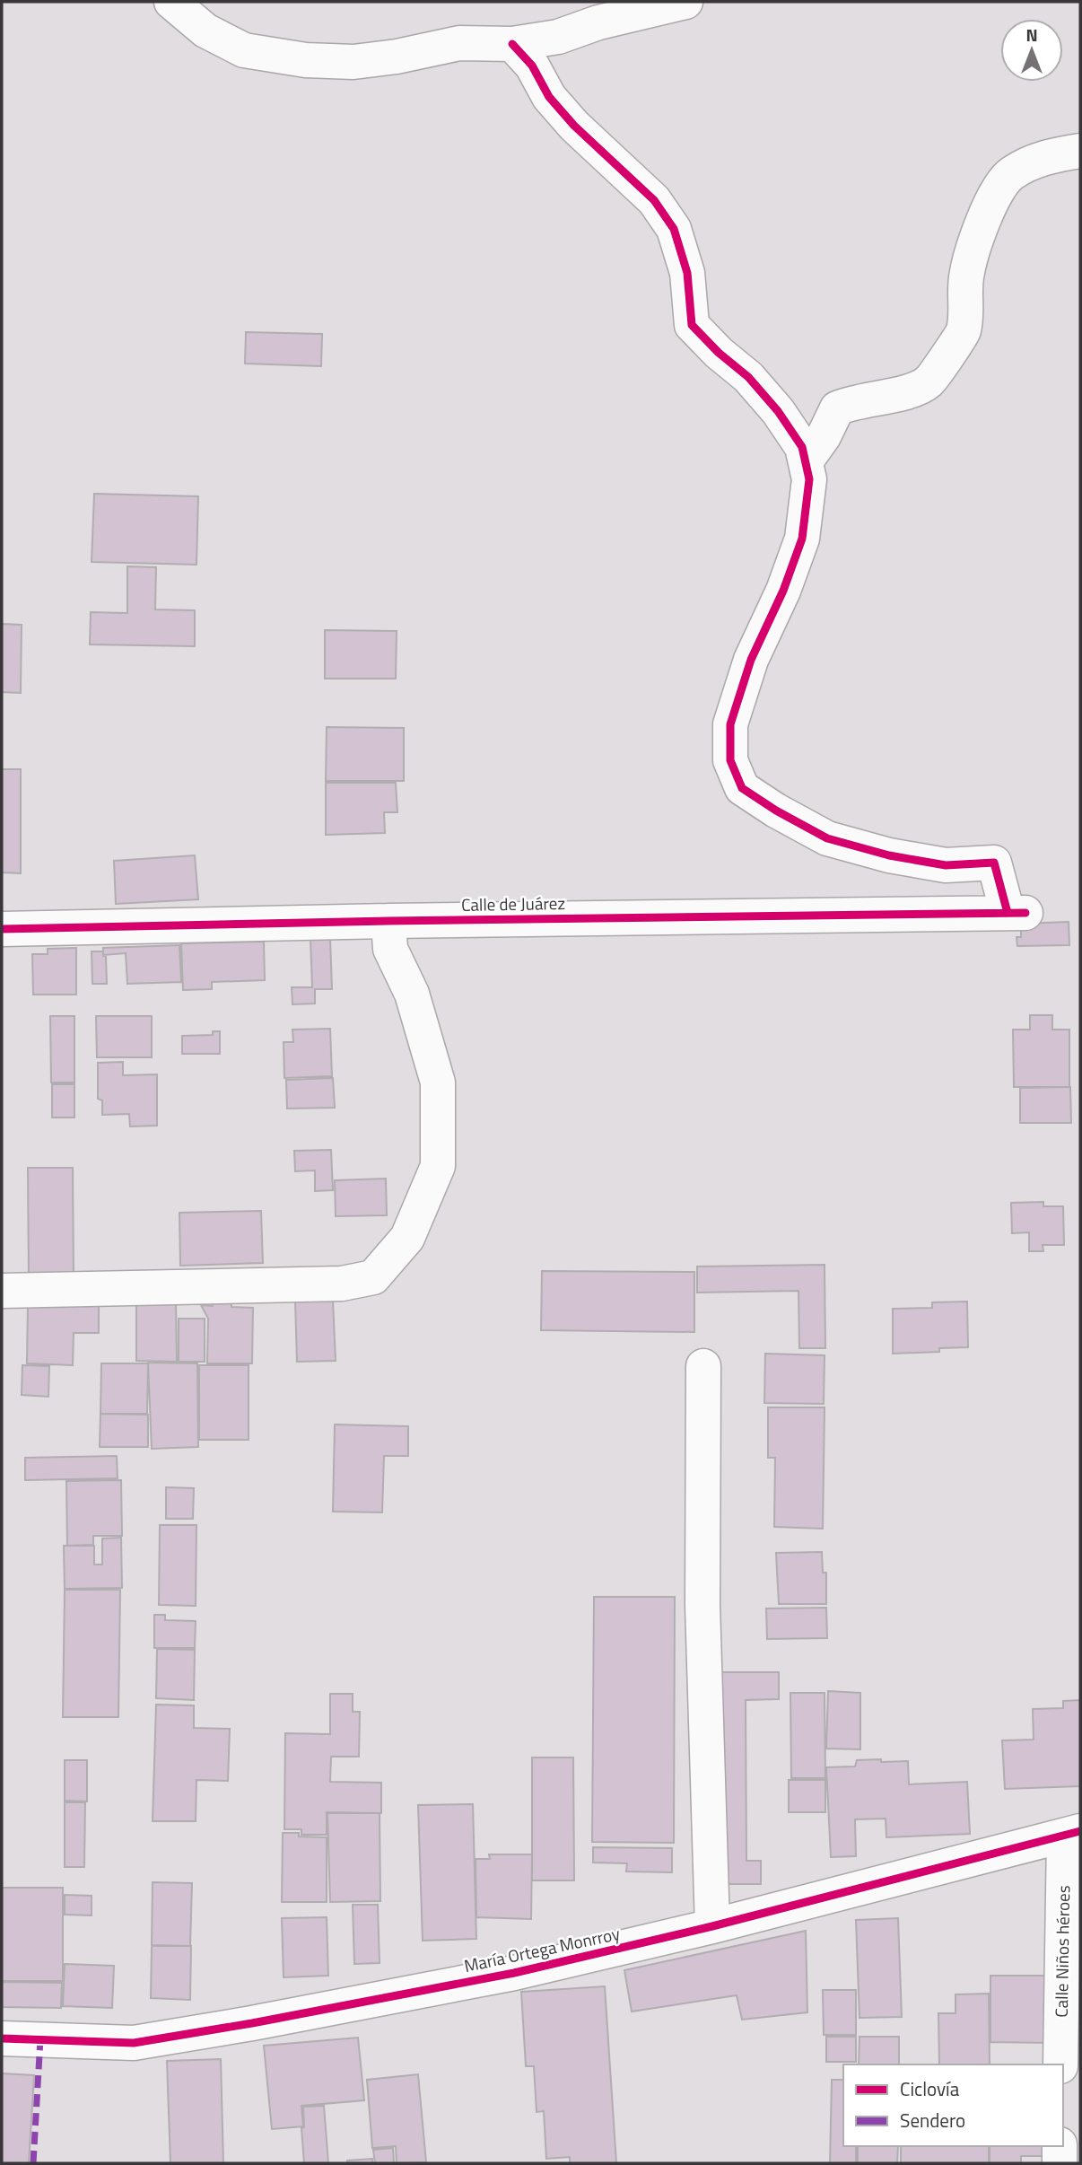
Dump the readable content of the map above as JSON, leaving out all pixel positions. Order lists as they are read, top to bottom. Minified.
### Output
{"streets":{"street":["Calle de Juárez","María Ortega Monrroy","Calle Niños héroes"]},"crossings":[["María Ortega Monrroy","Calle Niños héroes"]],"legend":["Ciclovía","Sendero"],"north":"top"}
